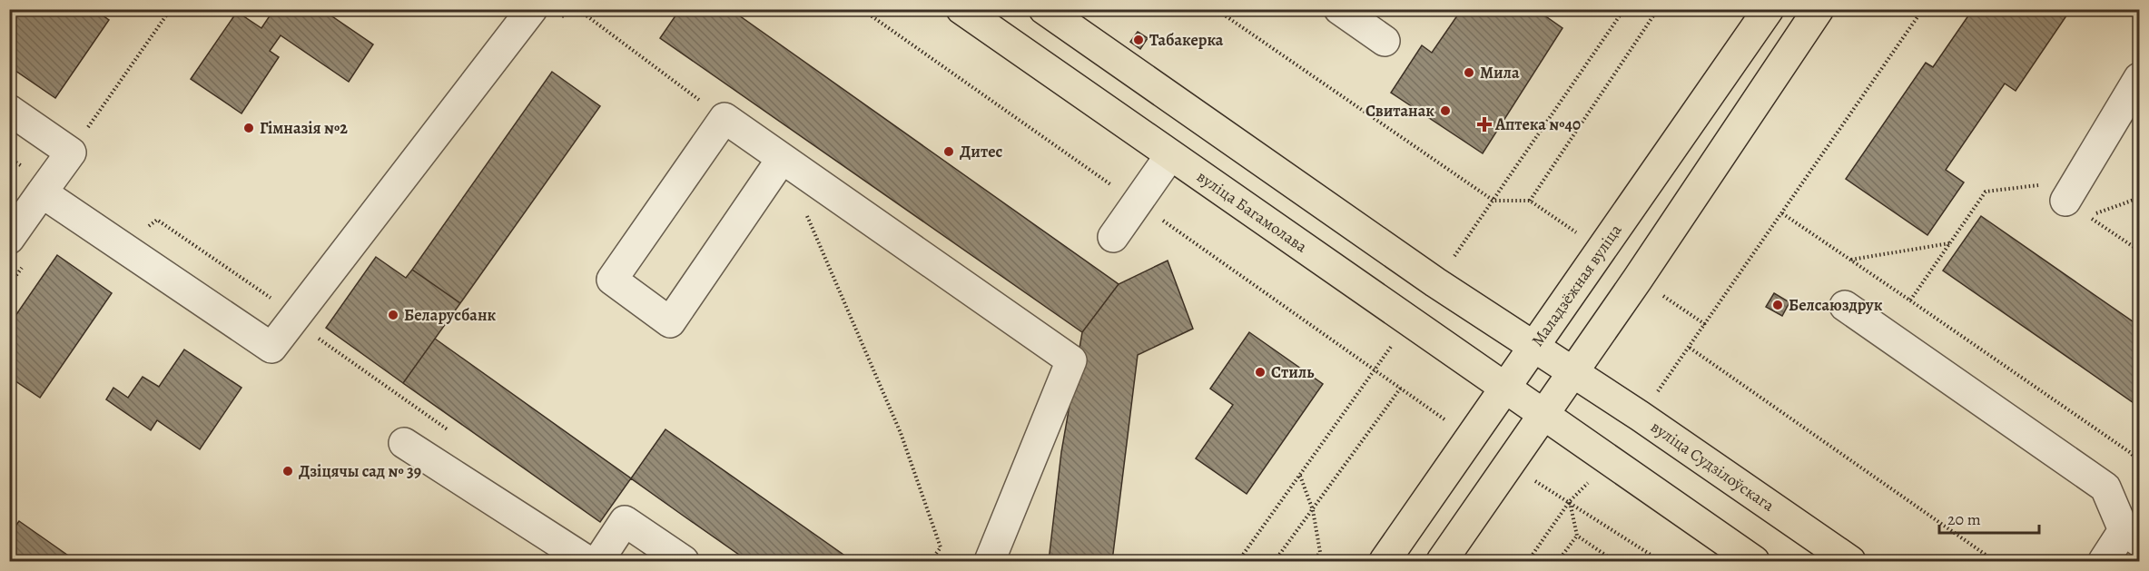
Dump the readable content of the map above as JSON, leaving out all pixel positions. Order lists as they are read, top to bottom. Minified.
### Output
{"streets":{"main road":["вуліца Багамолава","Маладзёжная вуліца","вуліца Судзілоўскага"]},"crossings":[["вуліца Багамолава","Маладзёжная вуліца"]],"places":{"other":["Табакерка","Мила","Свитанак","Гімназія №2","Дитес","Белсаюздрук","Беларусбанк","Стиль","Дзіцячы сад № 39"],"health":["Аптека №40"]},"scale_bar":"20 m"}
